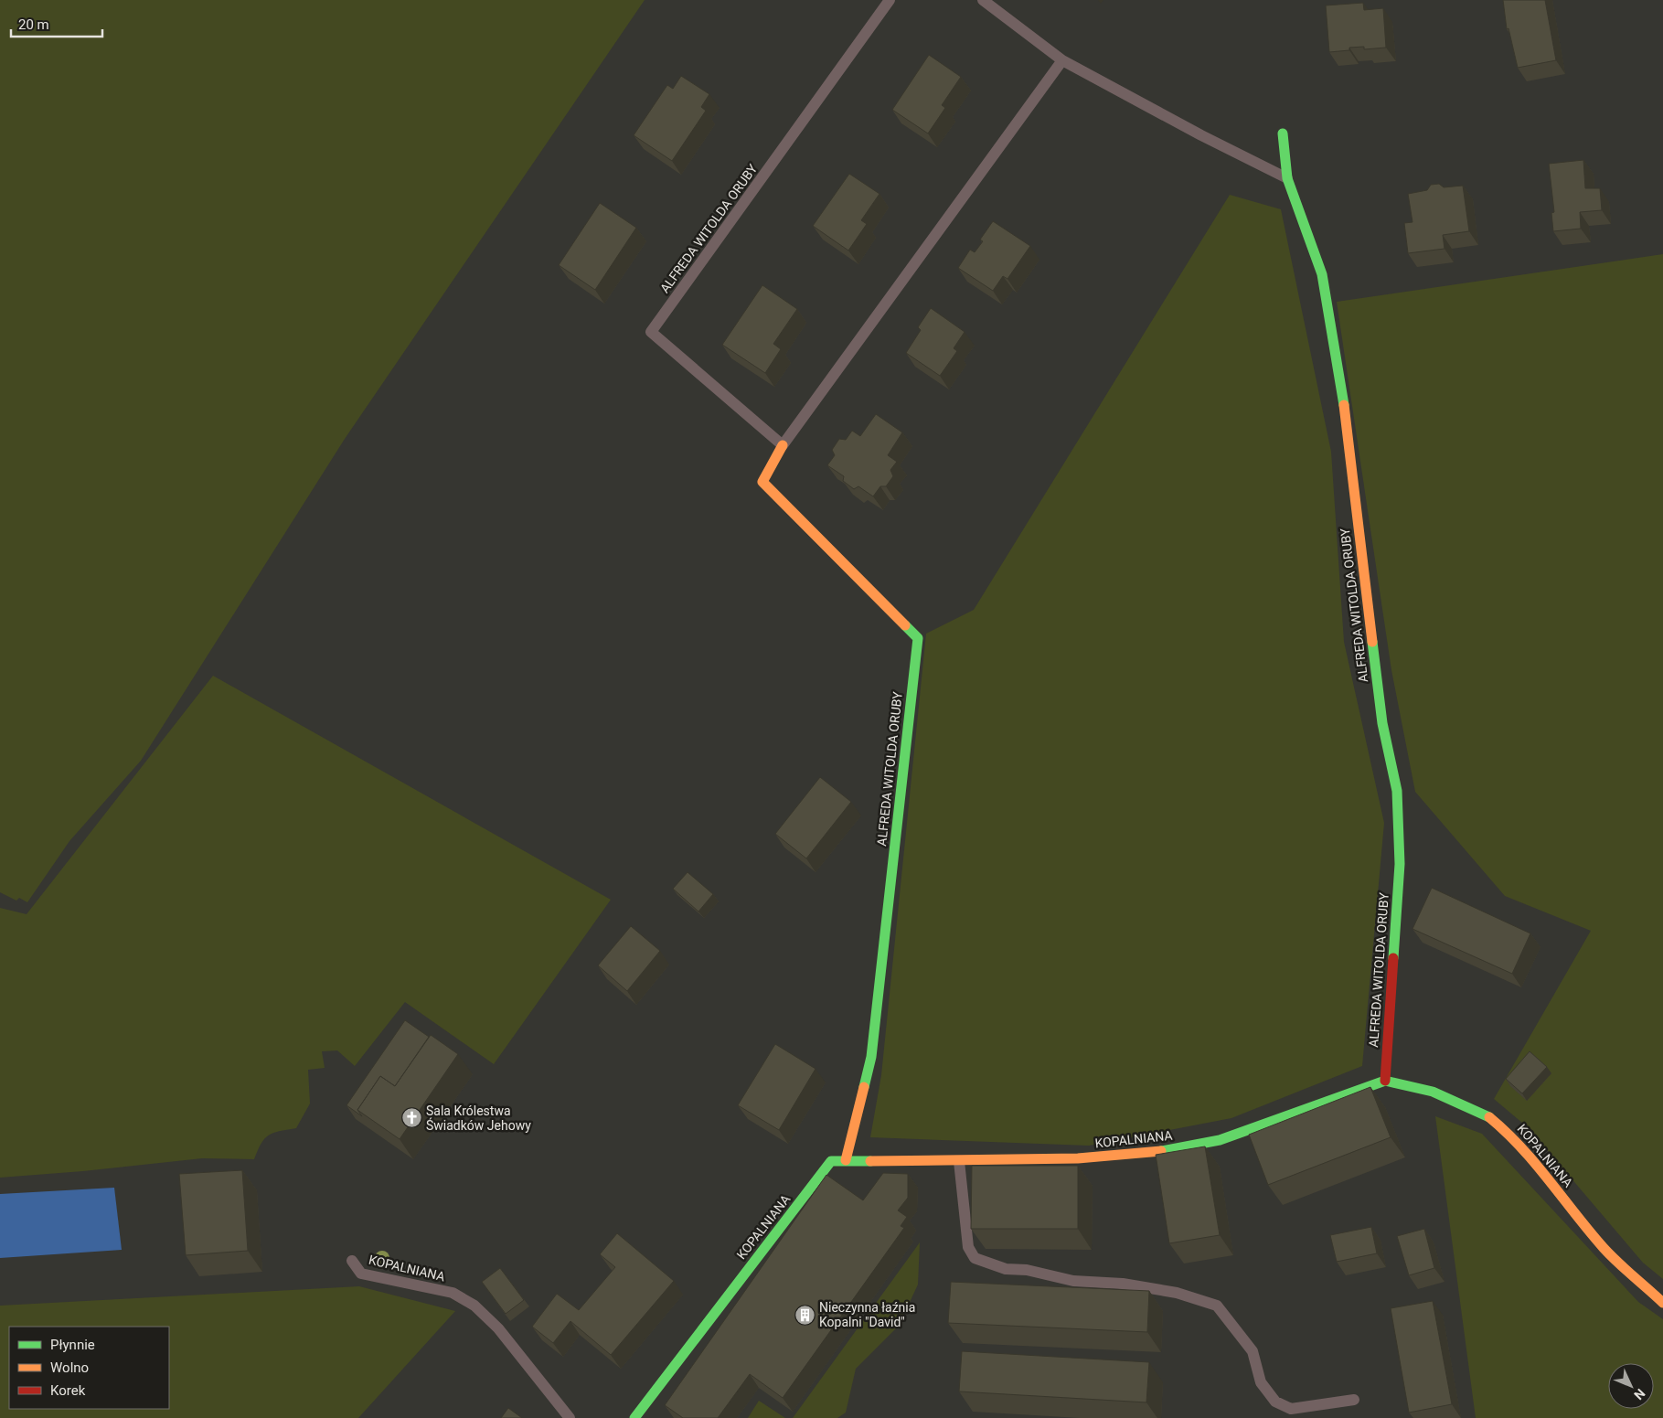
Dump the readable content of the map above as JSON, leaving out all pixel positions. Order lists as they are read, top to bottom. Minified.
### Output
{"streets":{"street":["ALFREDA WITOLDA ORUBY","KOPALNIANA"]},"crossings":[["ALFREDA WITOLDA ORUBY","KOPALNIANA"]],"places":{"church":["Sala Królestwa Świadków Jehowy"],"building":["Nieczynna łaźnia Kopalni \"David\""]},"legend":["Płynnie","Wolno","Korek"],"scale_bar":"20 m","north":"bottom right"}
